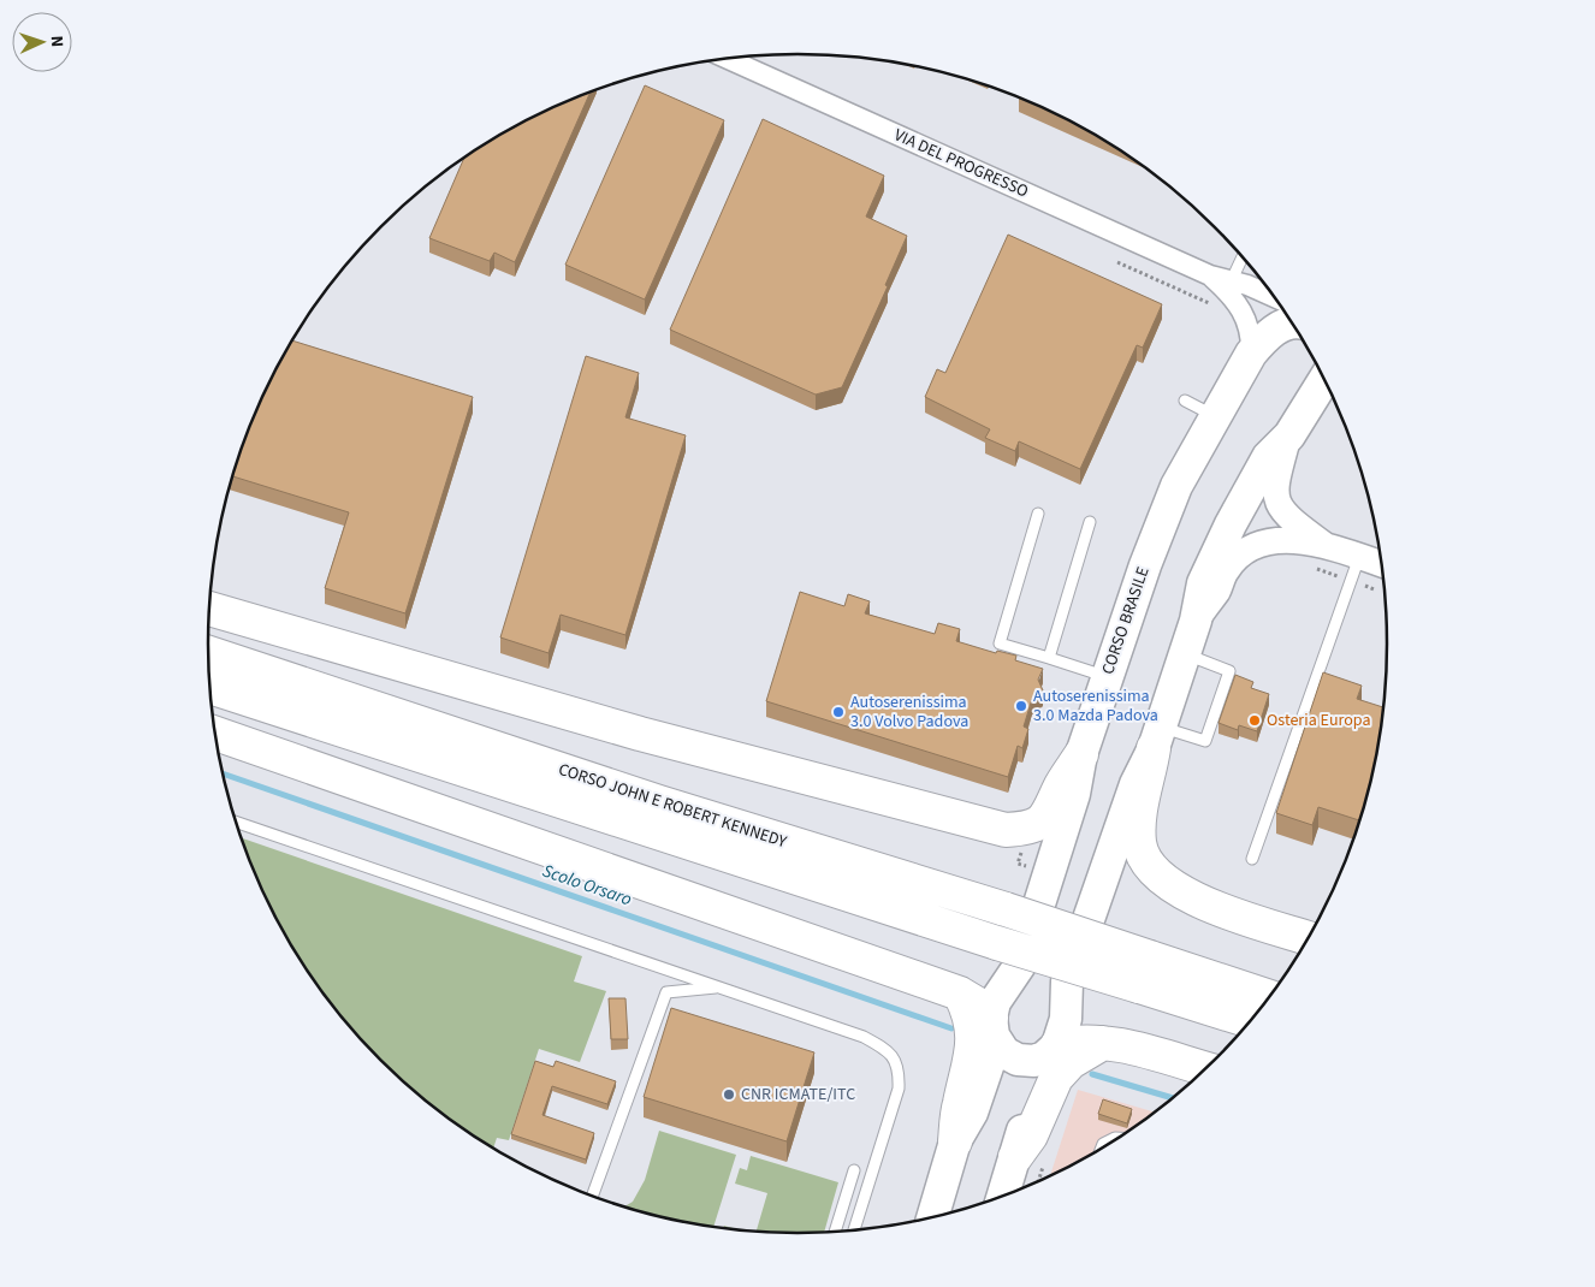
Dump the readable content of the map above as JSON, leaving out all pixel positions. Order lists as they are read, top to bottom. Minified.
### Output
{"streets":{"highway":["CORSO JOHN E ROBERT KENNEDY"],"main road":["CORSO BRASILE"],"street":["VIA DEL PROGRESSO"]},"water":["Scolo Orsaro"],"places":["Autoserenissima 3.0 Mazda Padova","Autoserenissima 3.0 Volvo Padova","Osteria Europa","CNR ICMATE/ITC"],"north":"right"}
